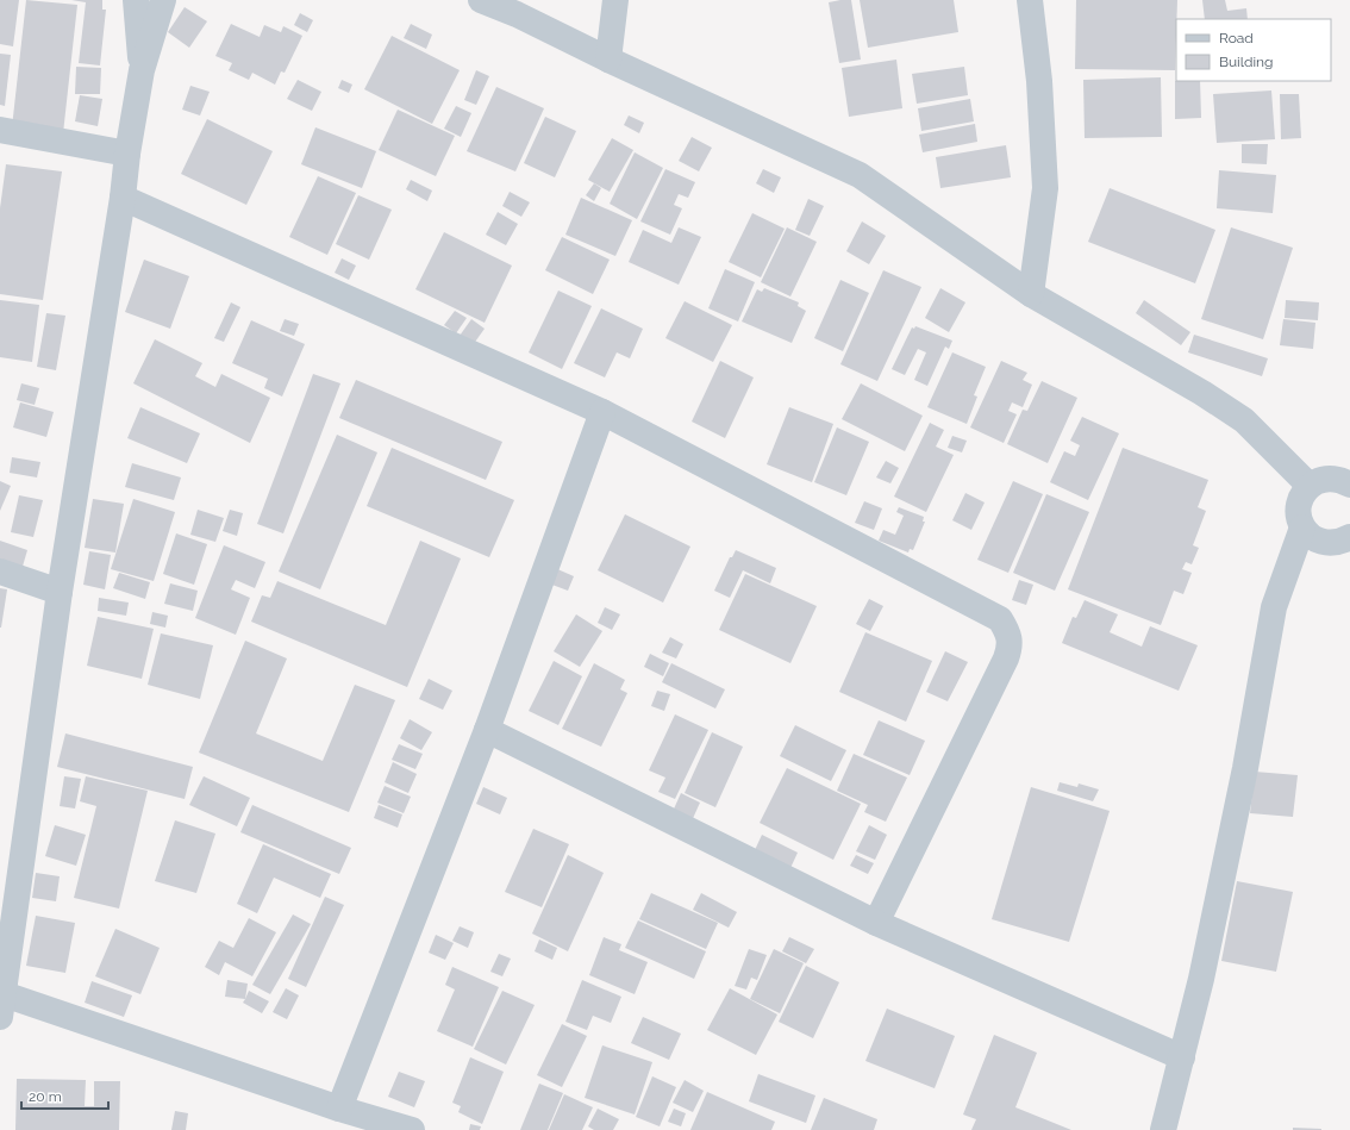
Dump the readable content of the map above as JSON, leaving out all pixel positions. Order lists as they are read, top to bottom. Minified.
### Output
{"legend":["Road","Building"],"scale_bar":"20 m"}
